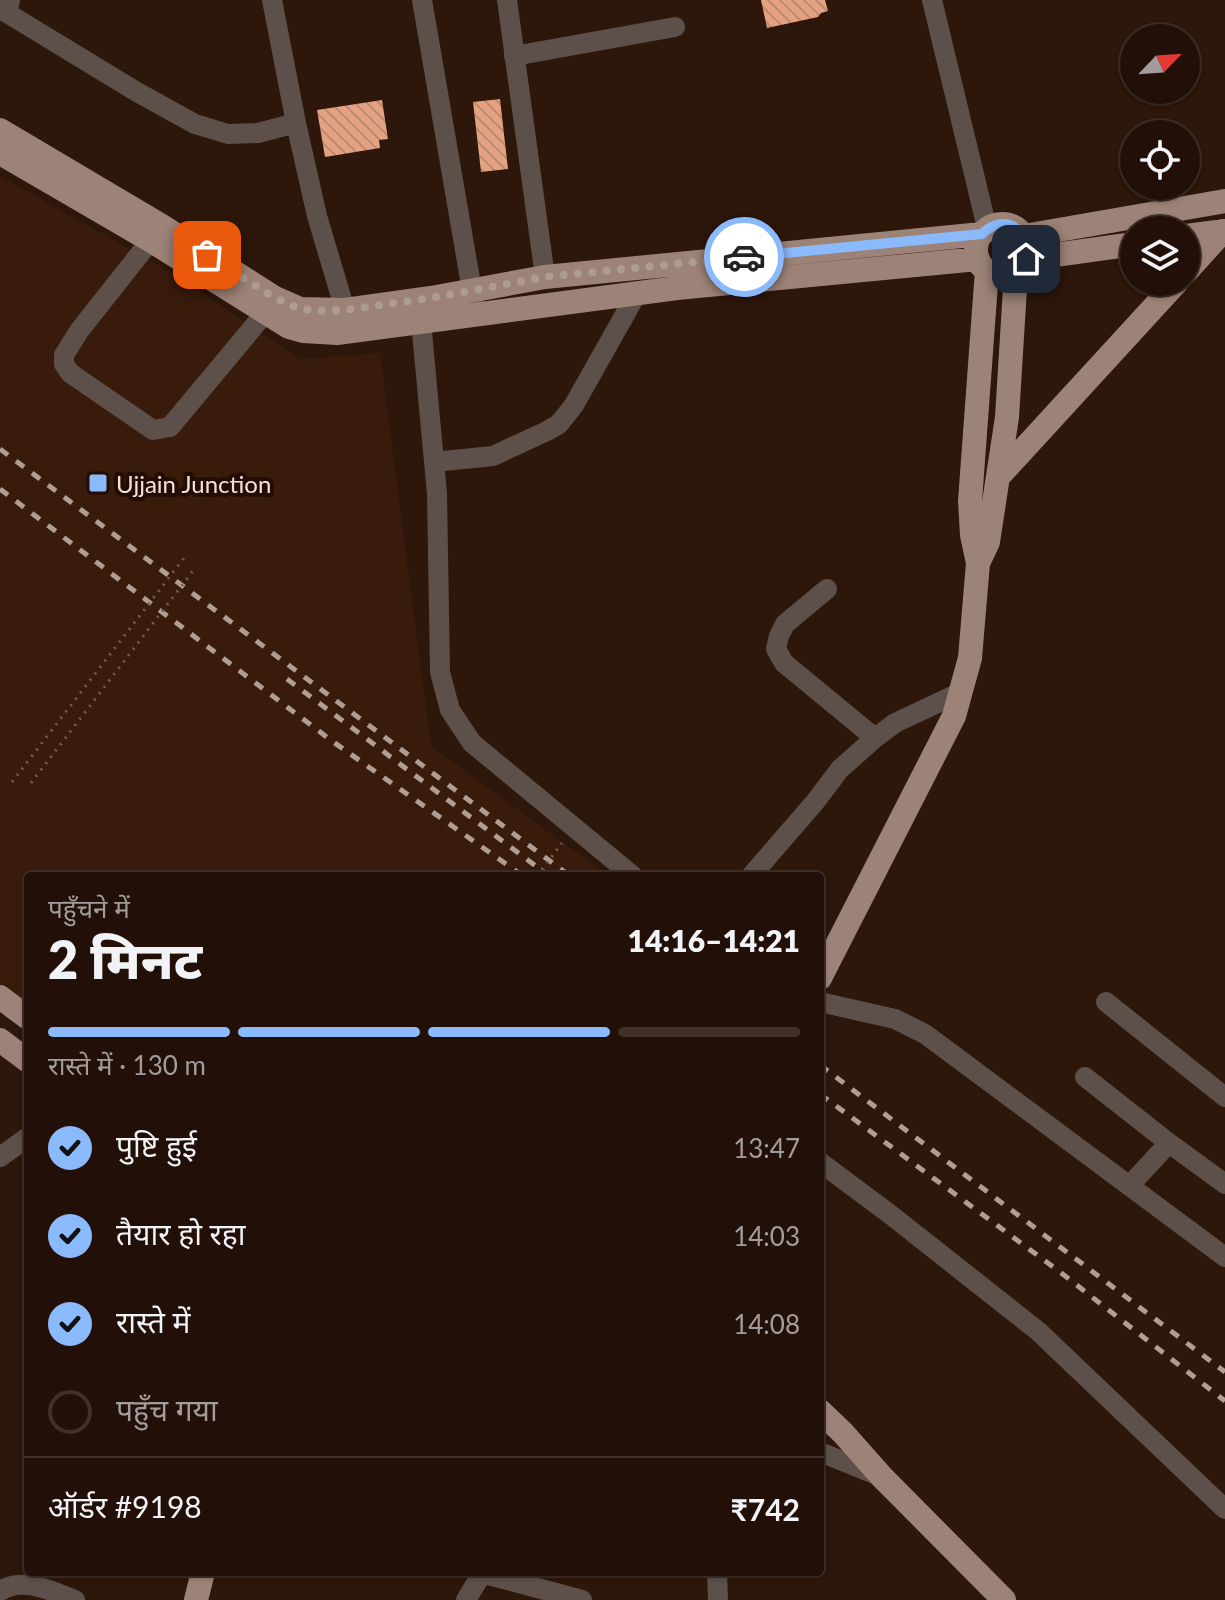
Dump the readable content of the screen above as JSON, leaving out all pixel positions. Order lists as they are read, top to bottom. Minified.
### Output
{"places":{"transit":["Ujjain Junction"]},"north":"top right","page":{"heading":["2 मिनट","पहुँचने में","14:16–14:21"],"panel":["ऑर्डर #9198","₹742"],"bar":"रास्ते में · 130 m","list":[["पुष्टि हुई","13:47"],["तैयार हो रहा","14:03"],["रास्ते में","14:08"],"पहुँच गया"]}}
